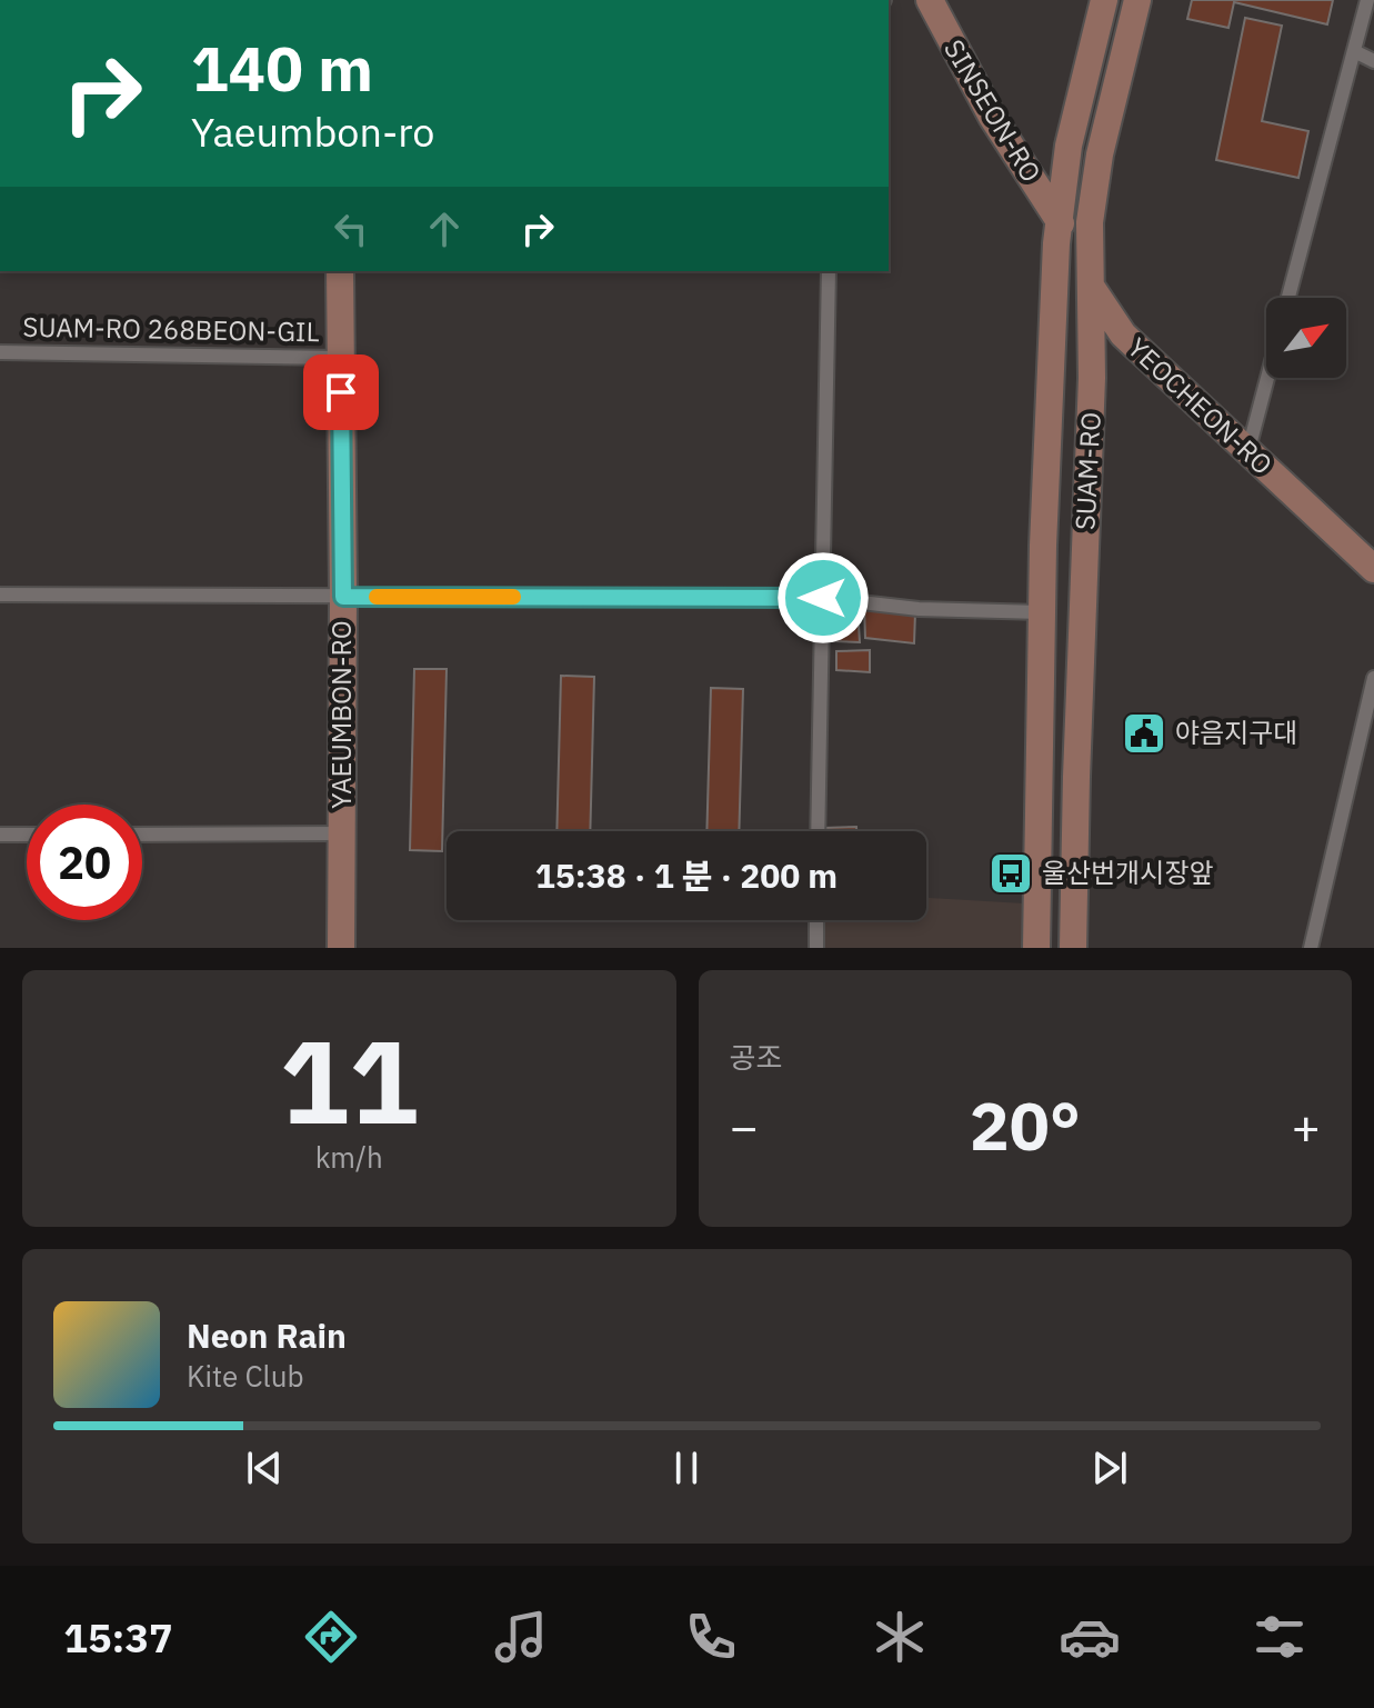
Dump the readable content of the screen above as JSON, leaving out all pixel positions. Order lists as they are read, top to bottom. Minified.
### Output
{"streets":{"main road":["SINSEON-RO","YEOCHEON-RO","SUAM-RO","YAEUMBON-RO"],"lane":["SUAM-RO 268BEON-GIL"]},"crossings":[["SINSEON-RO","YEOCHEON-RO"],["SINSEON-RO","SUAM-RO"],["SUAM-RO 268BEON-GIL","YAEUMBON-RO"],["YEOCHEON-RO","SUAM-RO"]],"places":{"public building":["야음지구대"],"bus stop":["울산번개시장앞"]},"north":"top right","page":{"turn":["140 m","Yaeumbon-ro"],"limit":"20","trip":"15:38 · 1 분 · 200 m","tile":[["11","km/h"],"공조"],"heat":["−","20°","+"],"song":["Neon Rain","Kite Club"],"tabs":"15:37"}}
